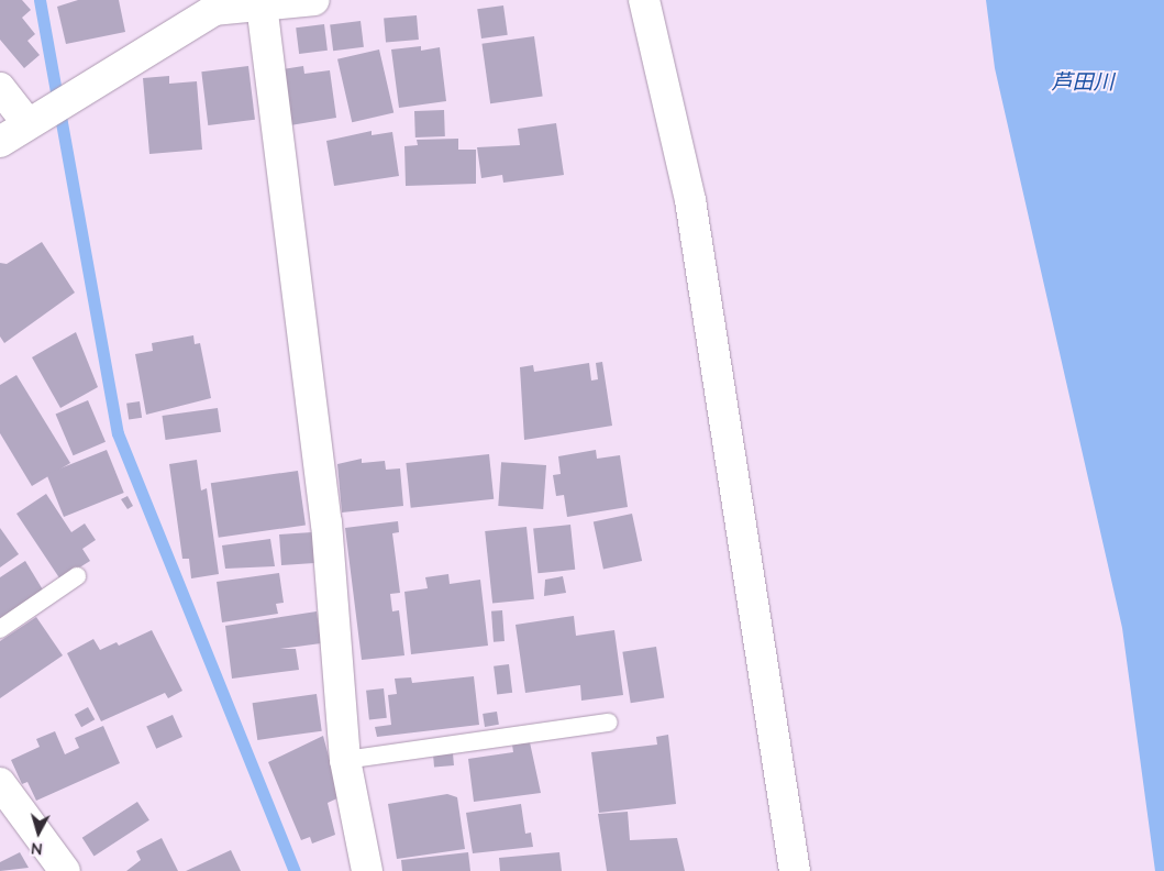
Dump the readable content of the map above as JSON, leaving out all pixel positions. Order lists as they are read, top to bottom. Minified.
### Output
{"water":["芦田川"],"north":"bottom"}
